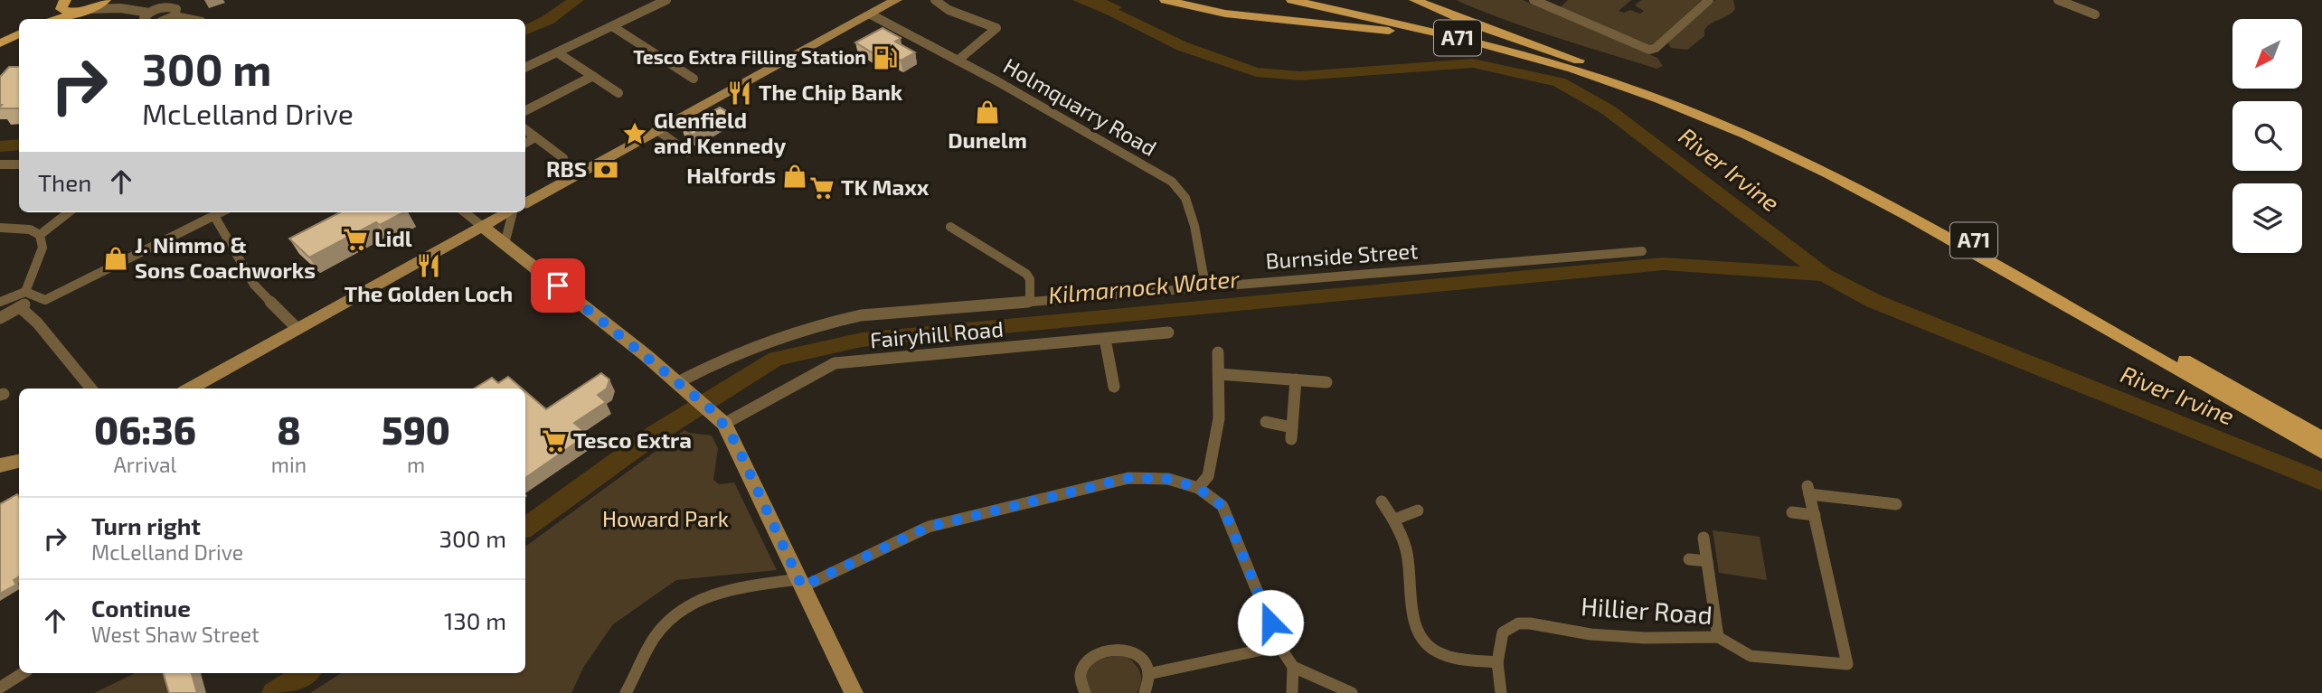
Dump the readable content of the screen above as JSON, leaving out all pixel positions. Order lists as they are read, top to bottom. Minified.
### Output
{"streets":{"main road":["A71"],"street":["Holmquarry Road","Burnside Street","Fairyhill Road","Hillier Road"]},"crossings":[["Holmquarry Road","Burnside Street"]],"water":["River Irvine","Kilmarnock Water"],"parks":["Howard Park"],"places":{"fuel station":["Tesco Extra Filling Station"],"restaurant":["The Chip Bank","The Golden Loch"],"shop":["Dunelm","Halfords","J. Nimmo & Sons Coachworks"],"place":["Glenfield and Kennedy"],"bank":["RBS"],"supermarket":["TK Maxx","Lidl","Tesco Extra"]},"north":"bottom left","page":{"turn":["300 m","McLelland Drive"],"then":"Then","eta":["06:36","Arrival","8","min","590","m"],"list":[{"name":"Turn right","note":"McLelland Drive","value":"300 m"},{"name":"Continue","note":"West Shaw Street","value":"130 m"}]}}
